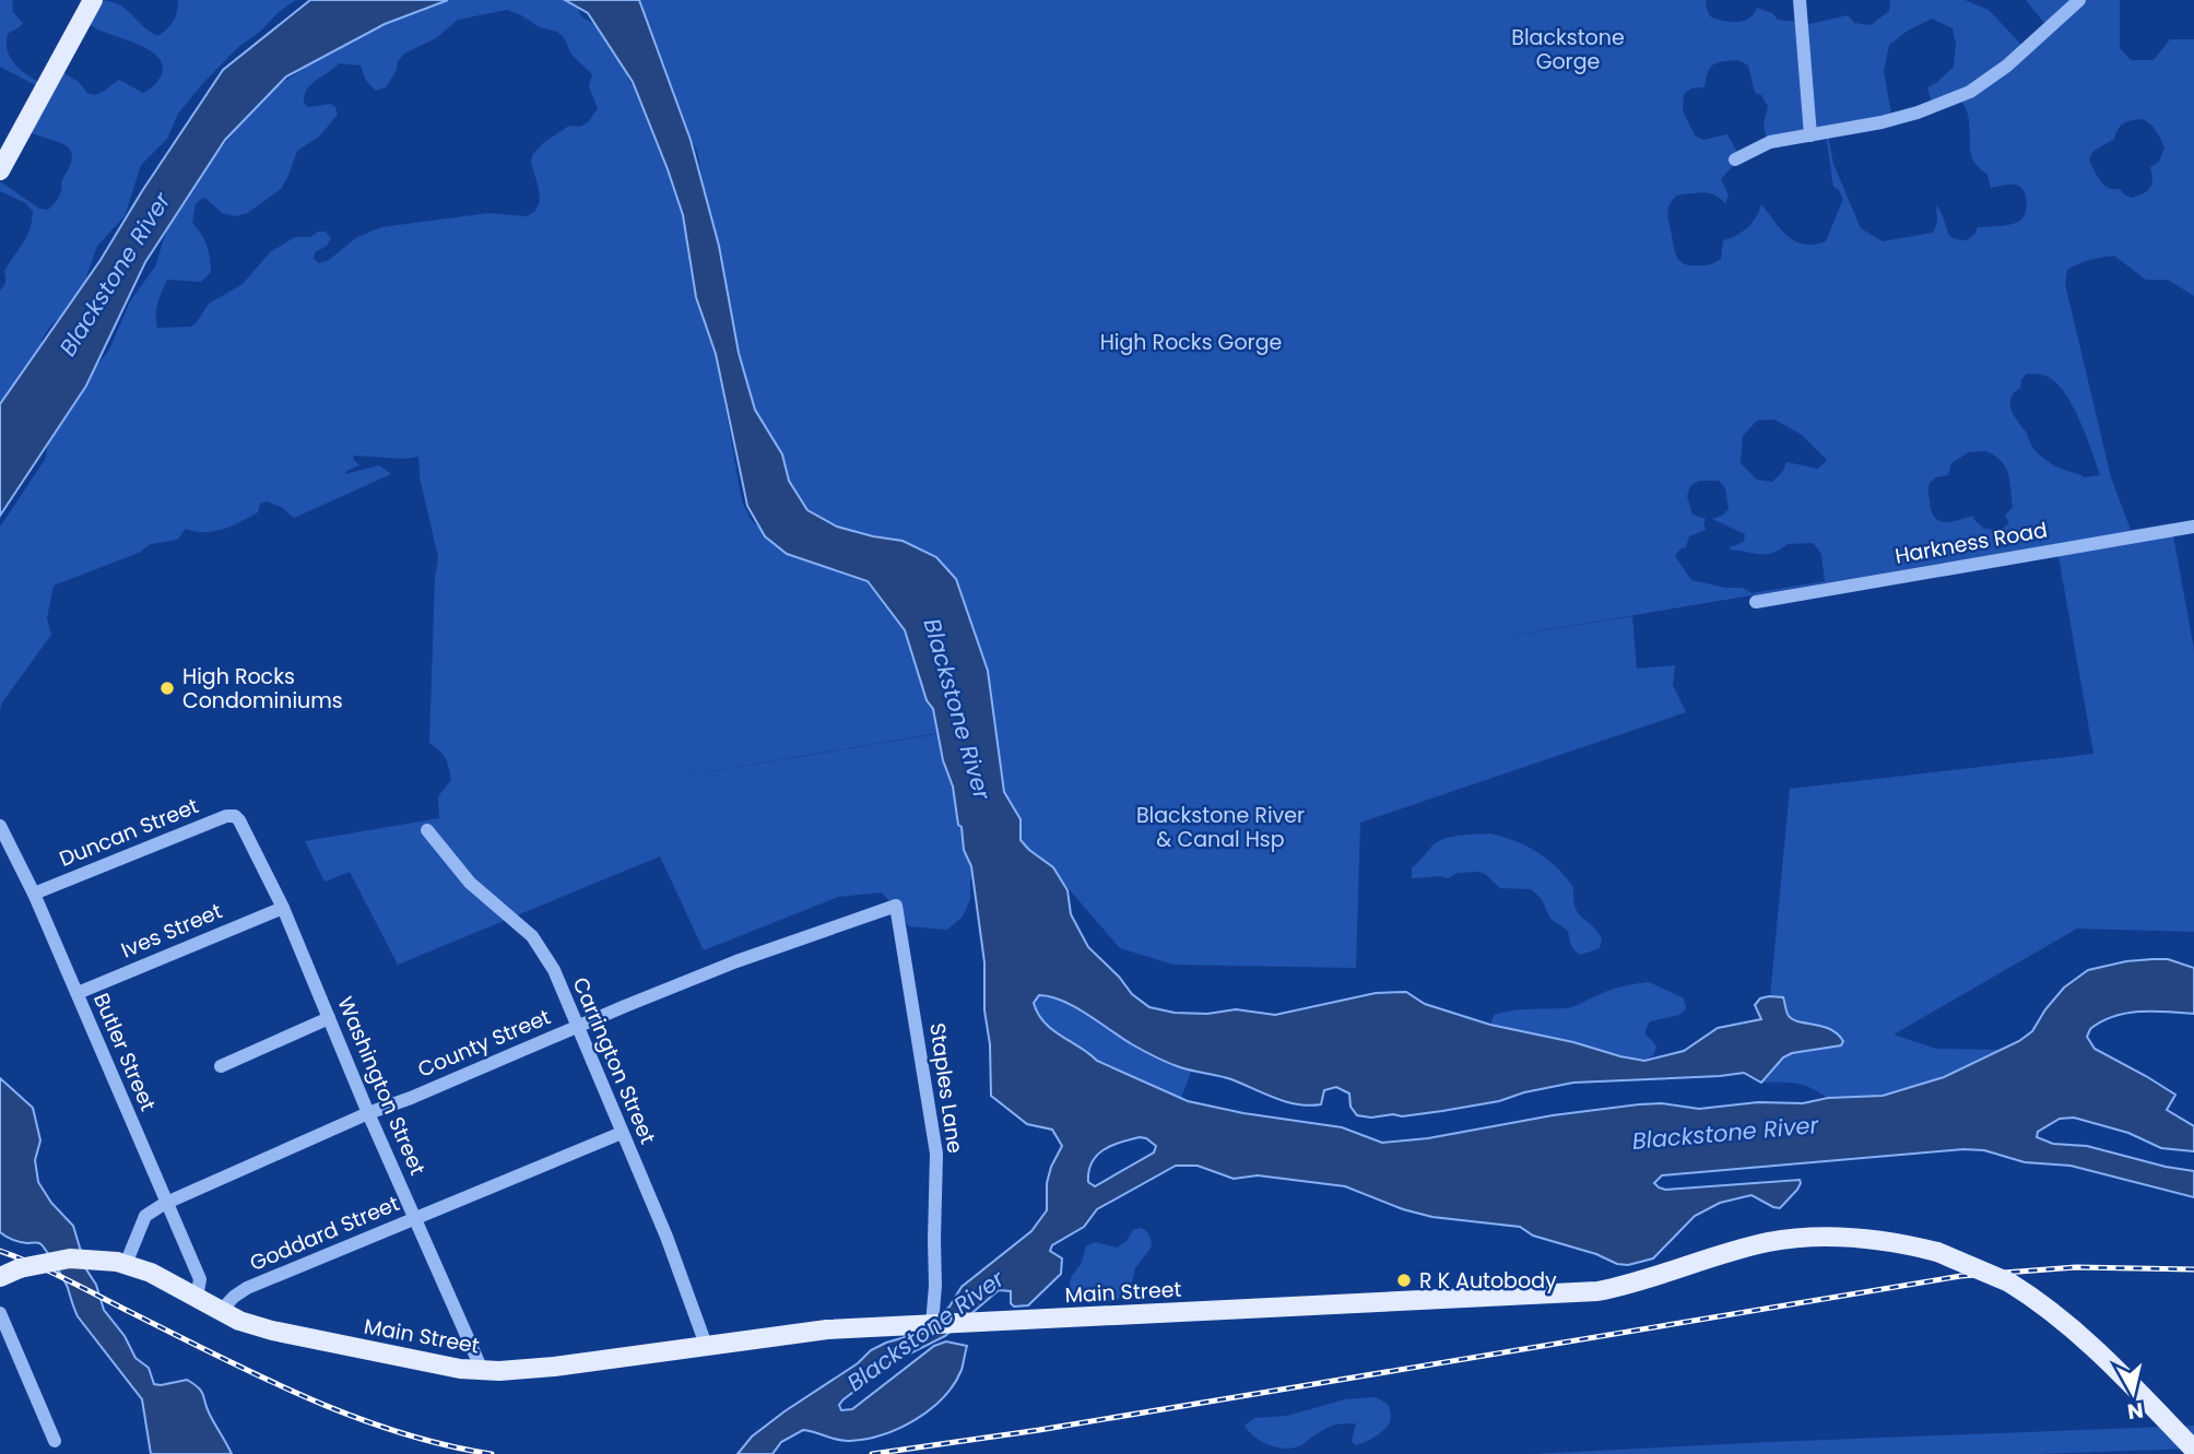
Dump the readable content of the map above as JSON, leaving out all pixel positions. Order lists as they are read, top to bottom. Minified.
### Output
{"streets":{"main road":["Main Street"],"street":["Harkness Road","Duncan Street","Ives Street","County Street","Butler Street","Carrington Street","Washington Street","Staples Lane","Goddard Street"]},"crossings":[["Duncan Street","Butler Street"],["Duncan Street","Washington Street"],["Ives Street","Butler Street"],["Ives Street","Washington Street"],["County Street","Butler Street"],["County Street","Carrington Street"],["County Street","Washington Street"],["County Street","Staples Lane"],["County Street","Main Street"],["Butler Street","Main Street"],["Carrington Street","Goddard Street"],["Carrington Street","Main Street"],["Washington Street","Goddard Street"],["Washington Street","Main Street"],["Staples Lane","Main Street"],["Goddard Street","Main Street"]],"water":["Blackstone River"],"parks":["Blackstone Gorge","High Rocks Gorge","Blackstone River & Canal Hsp"],"places":["High Rocks Condominiums","R K Autobody"],"north":"bottom"}
